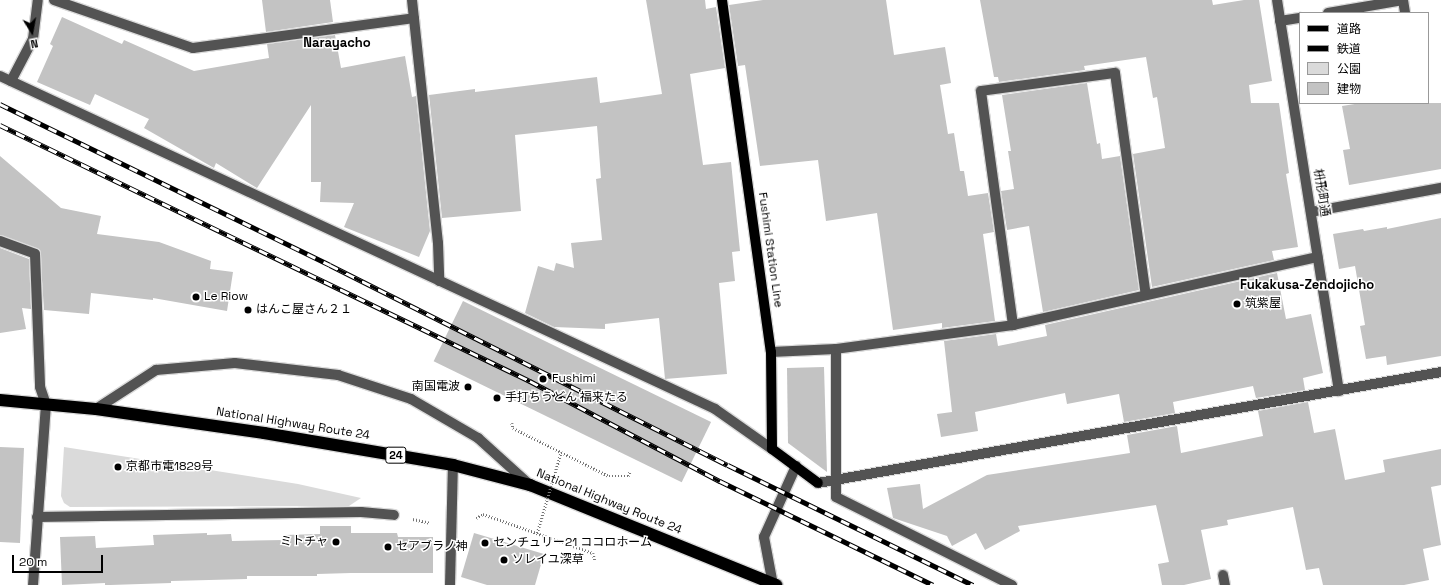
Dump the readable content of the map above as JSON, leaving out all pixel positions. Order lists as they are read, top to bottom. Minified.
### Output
{"streets":{"highway":["National Highway Route 24","24"],"main road":["Fushimi Station Line"],"street":["枡形町通"]},"districts":["Narayacho","Fukakusa-Zendojicho"],"places":["Le Riow","筑紫屋","はんこ屋さん２１","Fushimi","南国電波","手打ちうどん 福来たる","京都市電1829号","ミトチャ","センチュリー21 ココロホーム","セアブラノ神","ソレイユ深草"],"legend":["道路","鉄道","公園","建物"],"scale_bar":"20 m","north":"bottom"}
